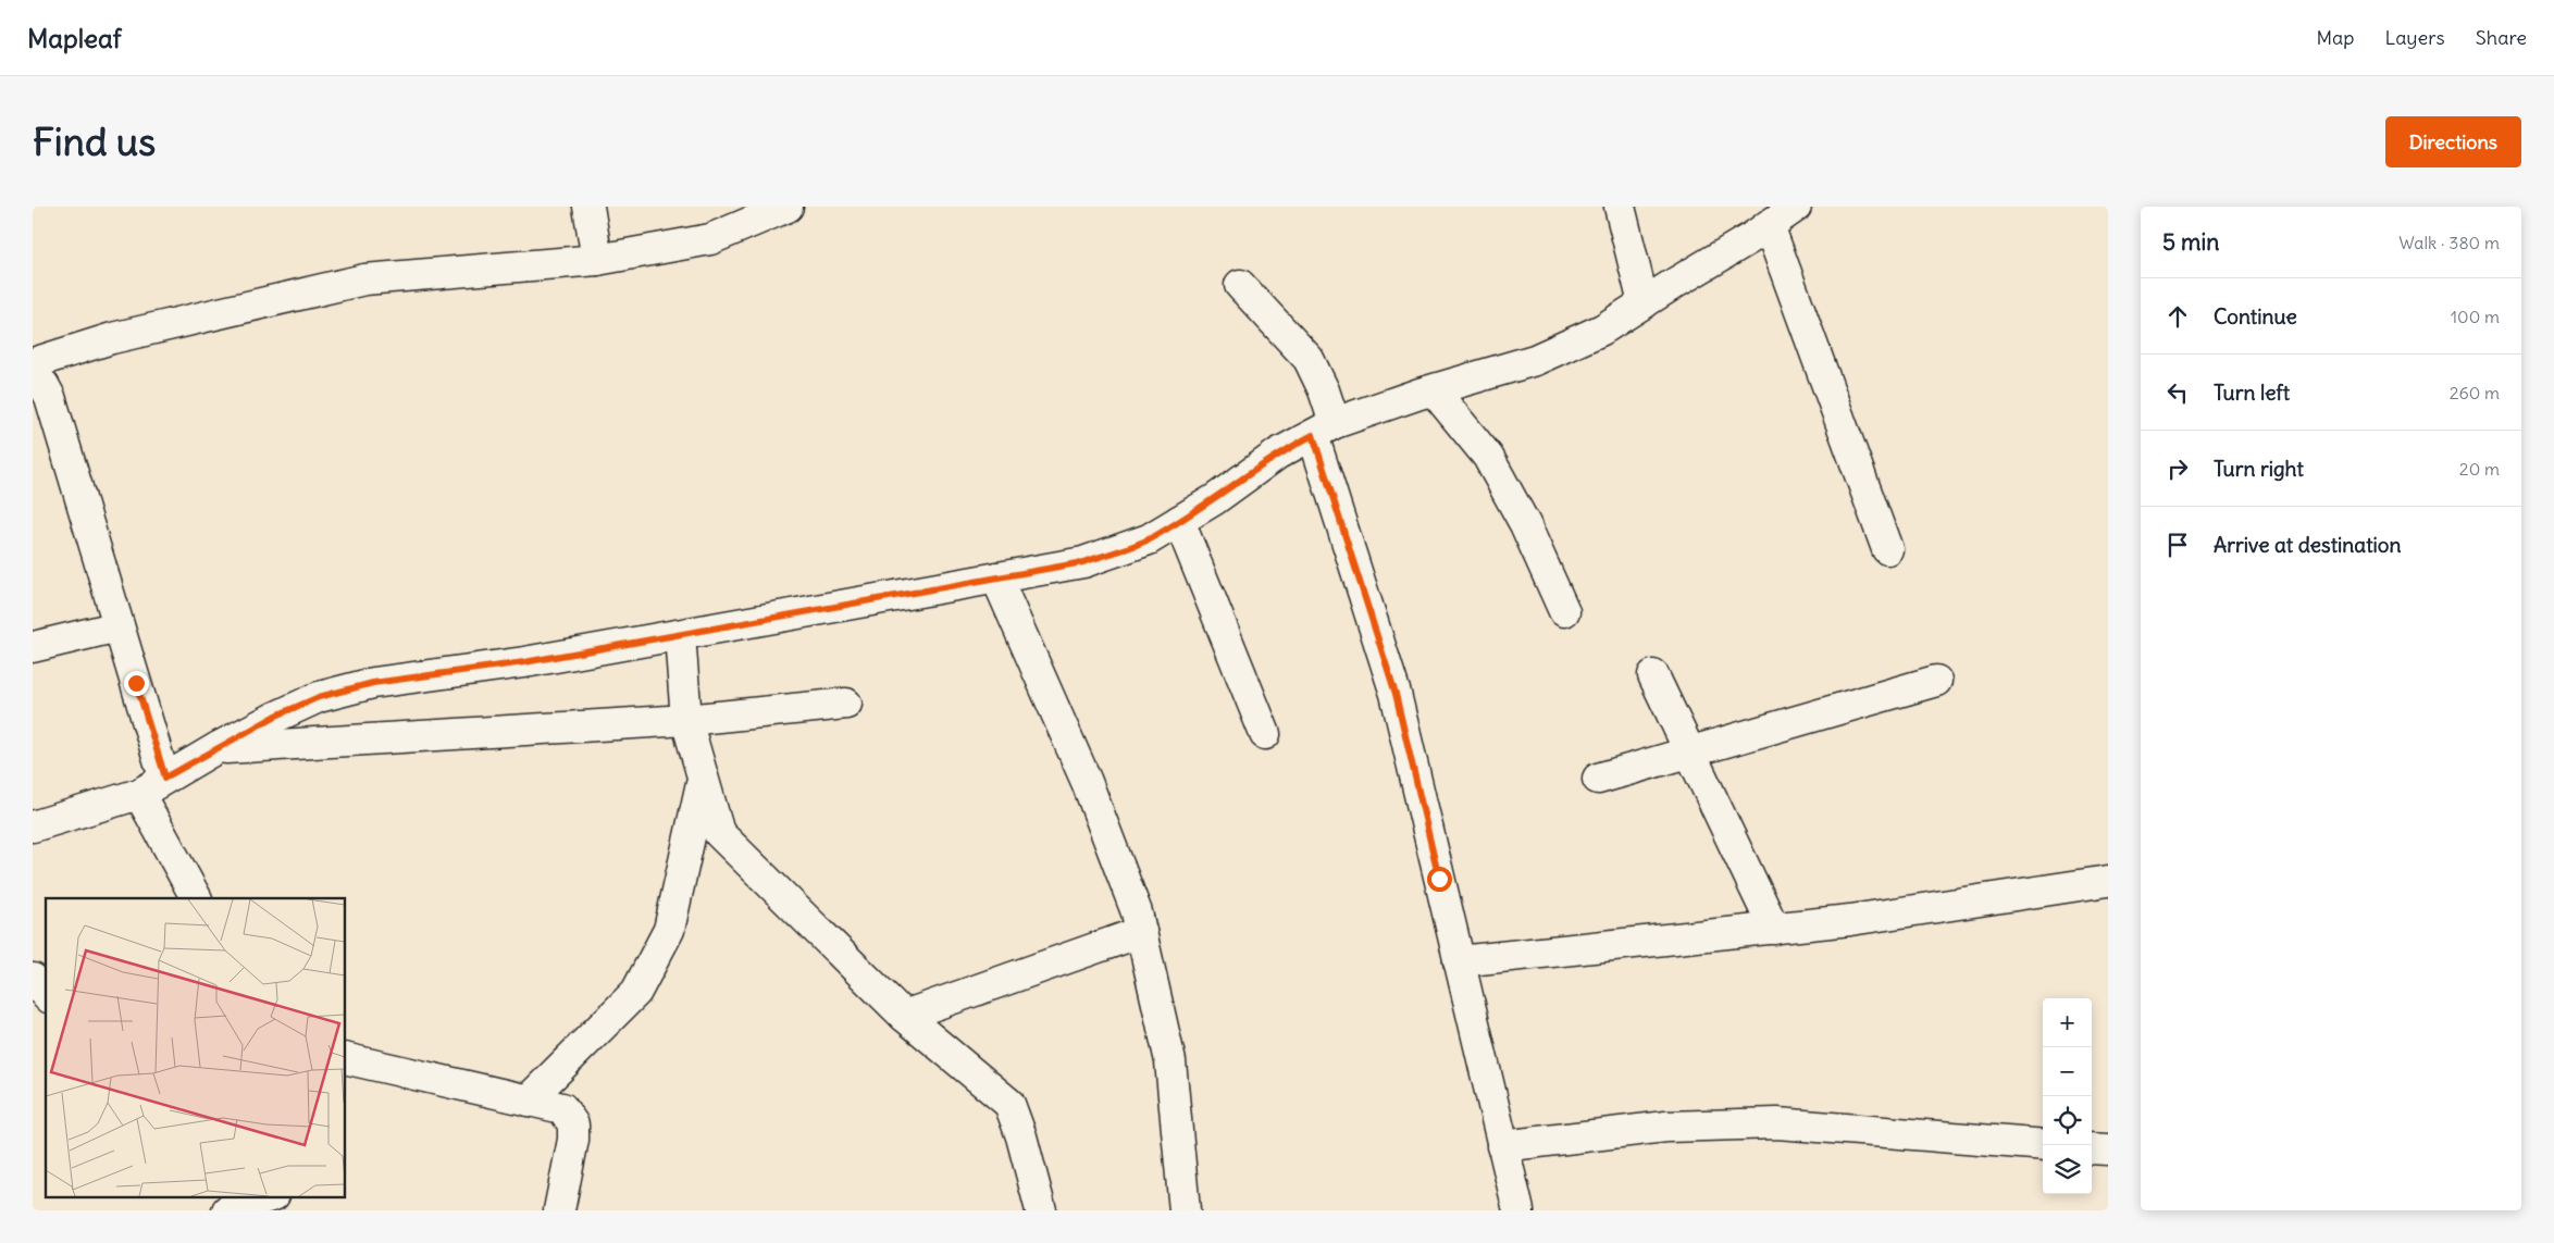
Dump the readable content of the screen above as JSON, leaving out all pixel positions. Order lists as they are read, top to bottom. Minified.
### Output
{"page":{"header":"Mapleaf","nav":["Map","Layers","Share"],"buttons":"Directions","title":"Find us","heading":["5 min","Walk · 380 m"],"list":[["Continue","100 m"],["Turn left","260 m"],["Turn right","20 m"],"Arrive at destination"],"map_buttons":["+","−"]}}
